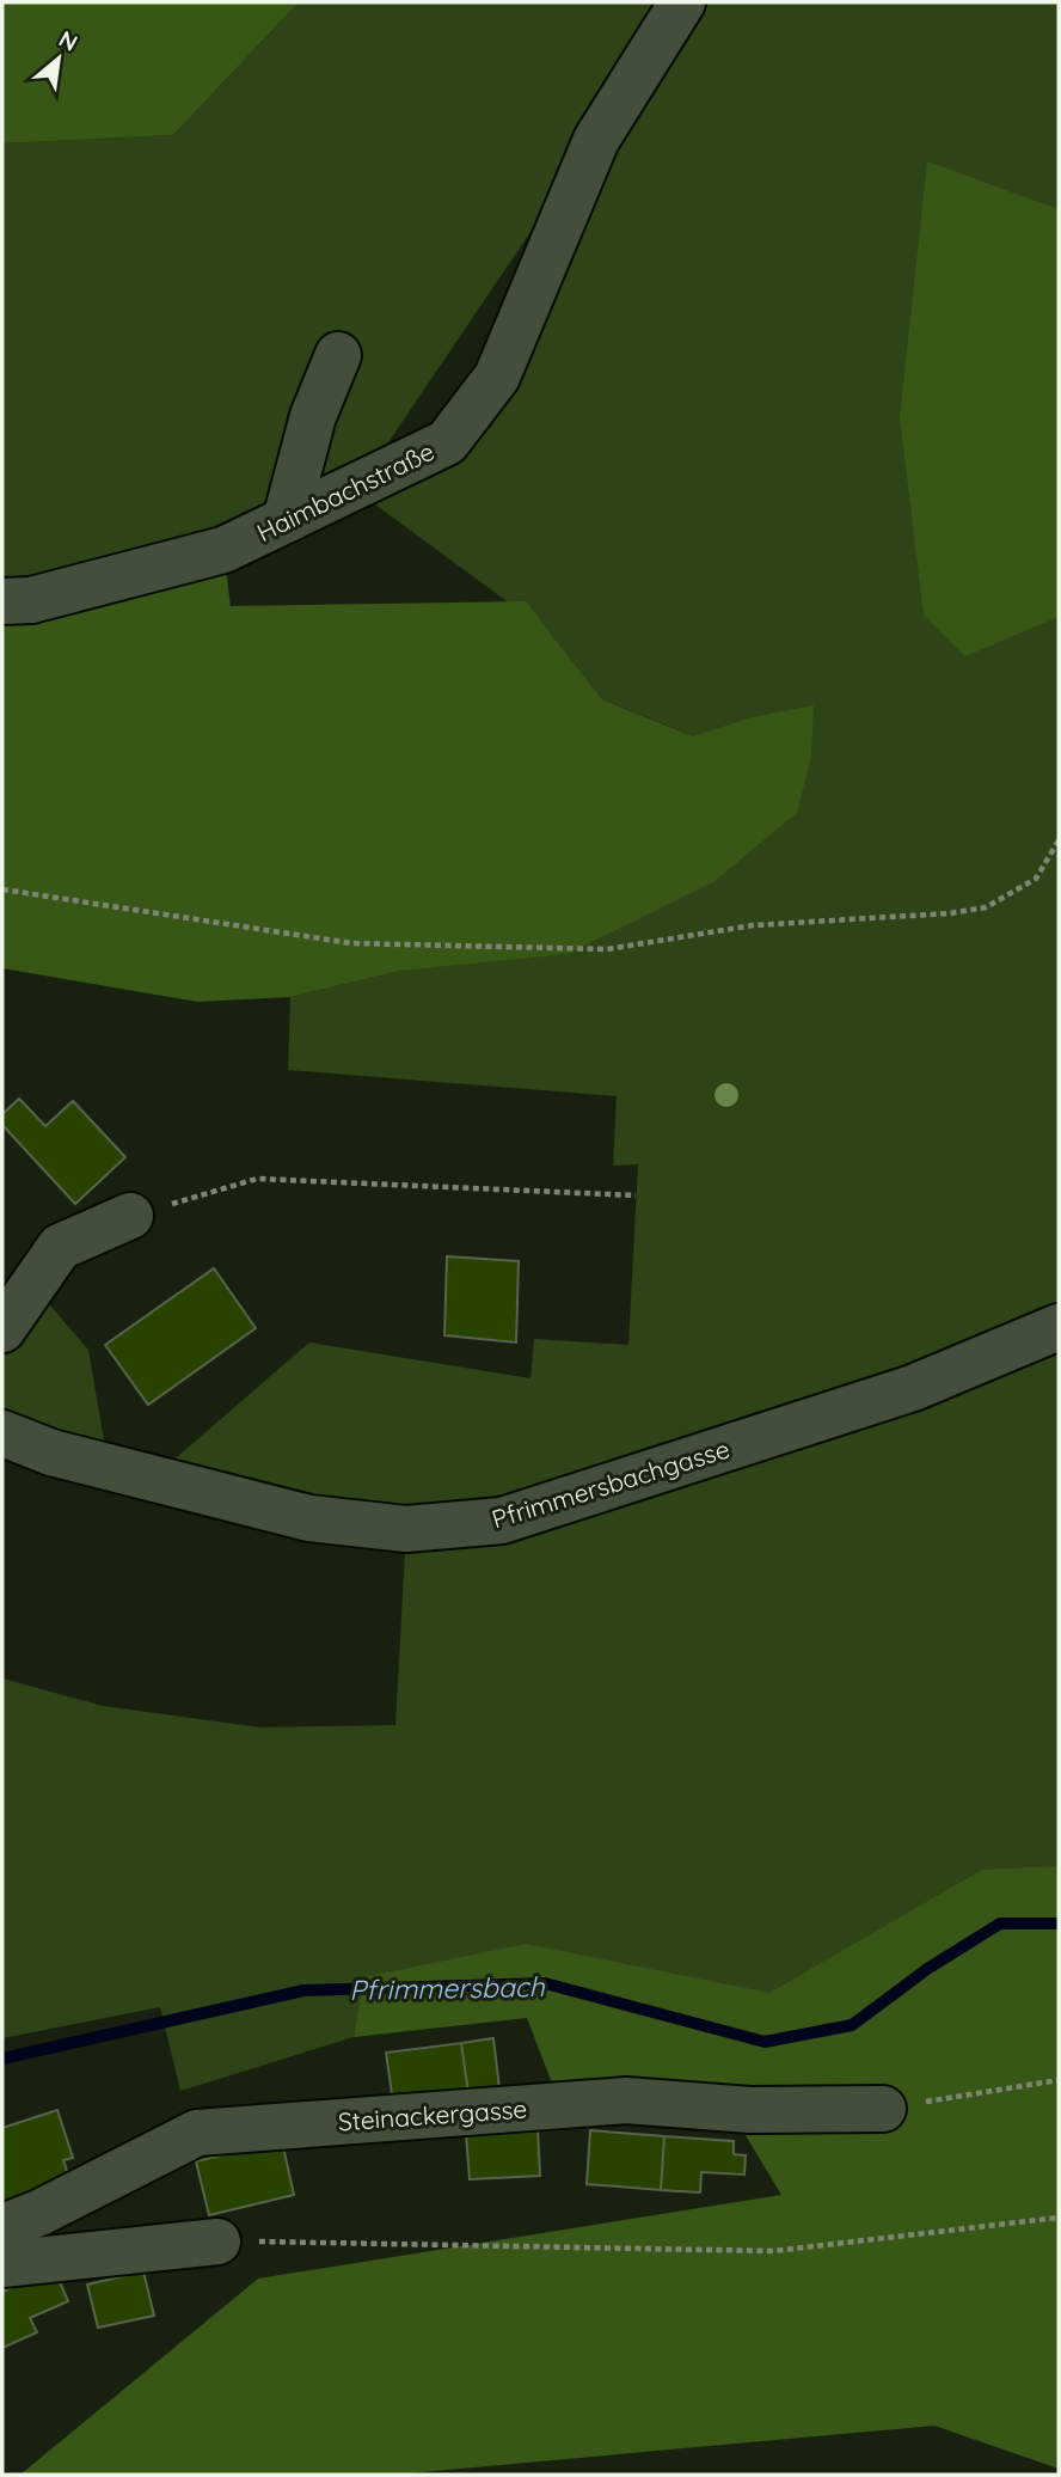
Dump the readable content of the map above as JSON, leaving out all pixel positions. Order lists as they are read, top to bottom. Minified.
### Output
{"streets":{"street":["Haimbachstraße","Pfrimmersbachgasse","Steinackergasse"]},"water":["Pfrimmersbach"],"north":"top right"}
